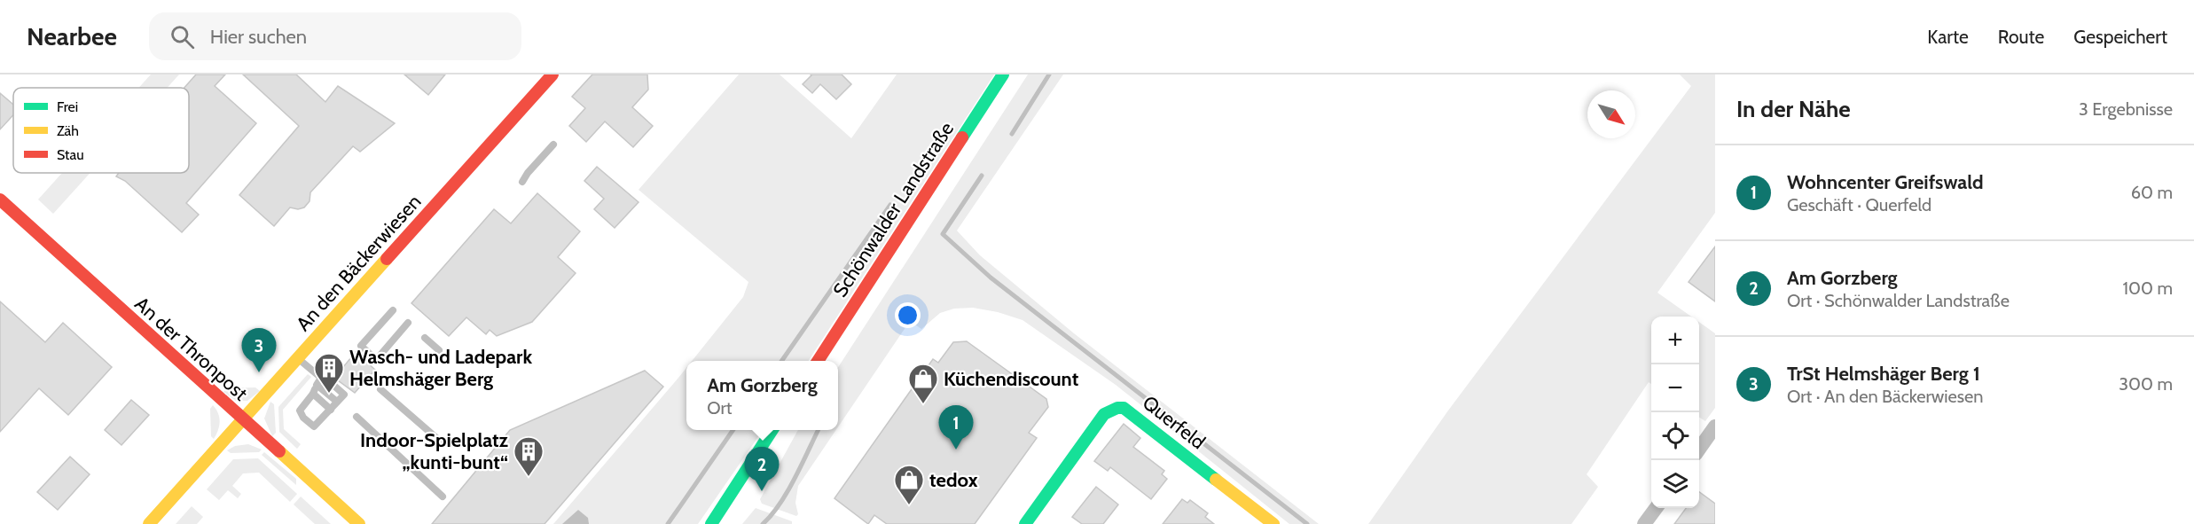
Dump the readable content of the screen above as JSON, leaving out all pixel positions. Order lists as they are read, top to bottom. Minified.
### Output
{"streets":{"street":["Schönwalder Landstraße","An den Bäckerwiesen","An der Thronpost","Querfeld"]},"crossings":[["An den Bäckerwiesen","An der Thronpost"]],"places":{"building":["Wasch- und Ladepark Helmshäger Berg","Indoor-Spielplatz „kunti-bunt“"],"shop":["Küchendiscount","tedox"]},"legend":["Frei","Zäh","Stau"],"north":"bottom right","page":{"header":"Nearbee","search":"Hier suchen","nav":["Karte","Route","Gespeichert"],"heading":["In der Nähe","3 Ergebnisse"],"list":[{"mark":"1","name":"Wohncenter Greifswald","note":"Geschäft · Querfeld","value":"60 m"},{"mark":"2","name":"Am Gorzberg","note":"Ort · Schönwalder Landstraße","value":"100 m"},{"mark":"3","name":"TrSt Helmshäger Berg 1","note":"Ort · An den Bäckerwiesen","value":"300 m"}],"map_buttons":["+","−"],"pins":["3","1","2"],"popup":["Am Gorzberg","Ort"]}}
